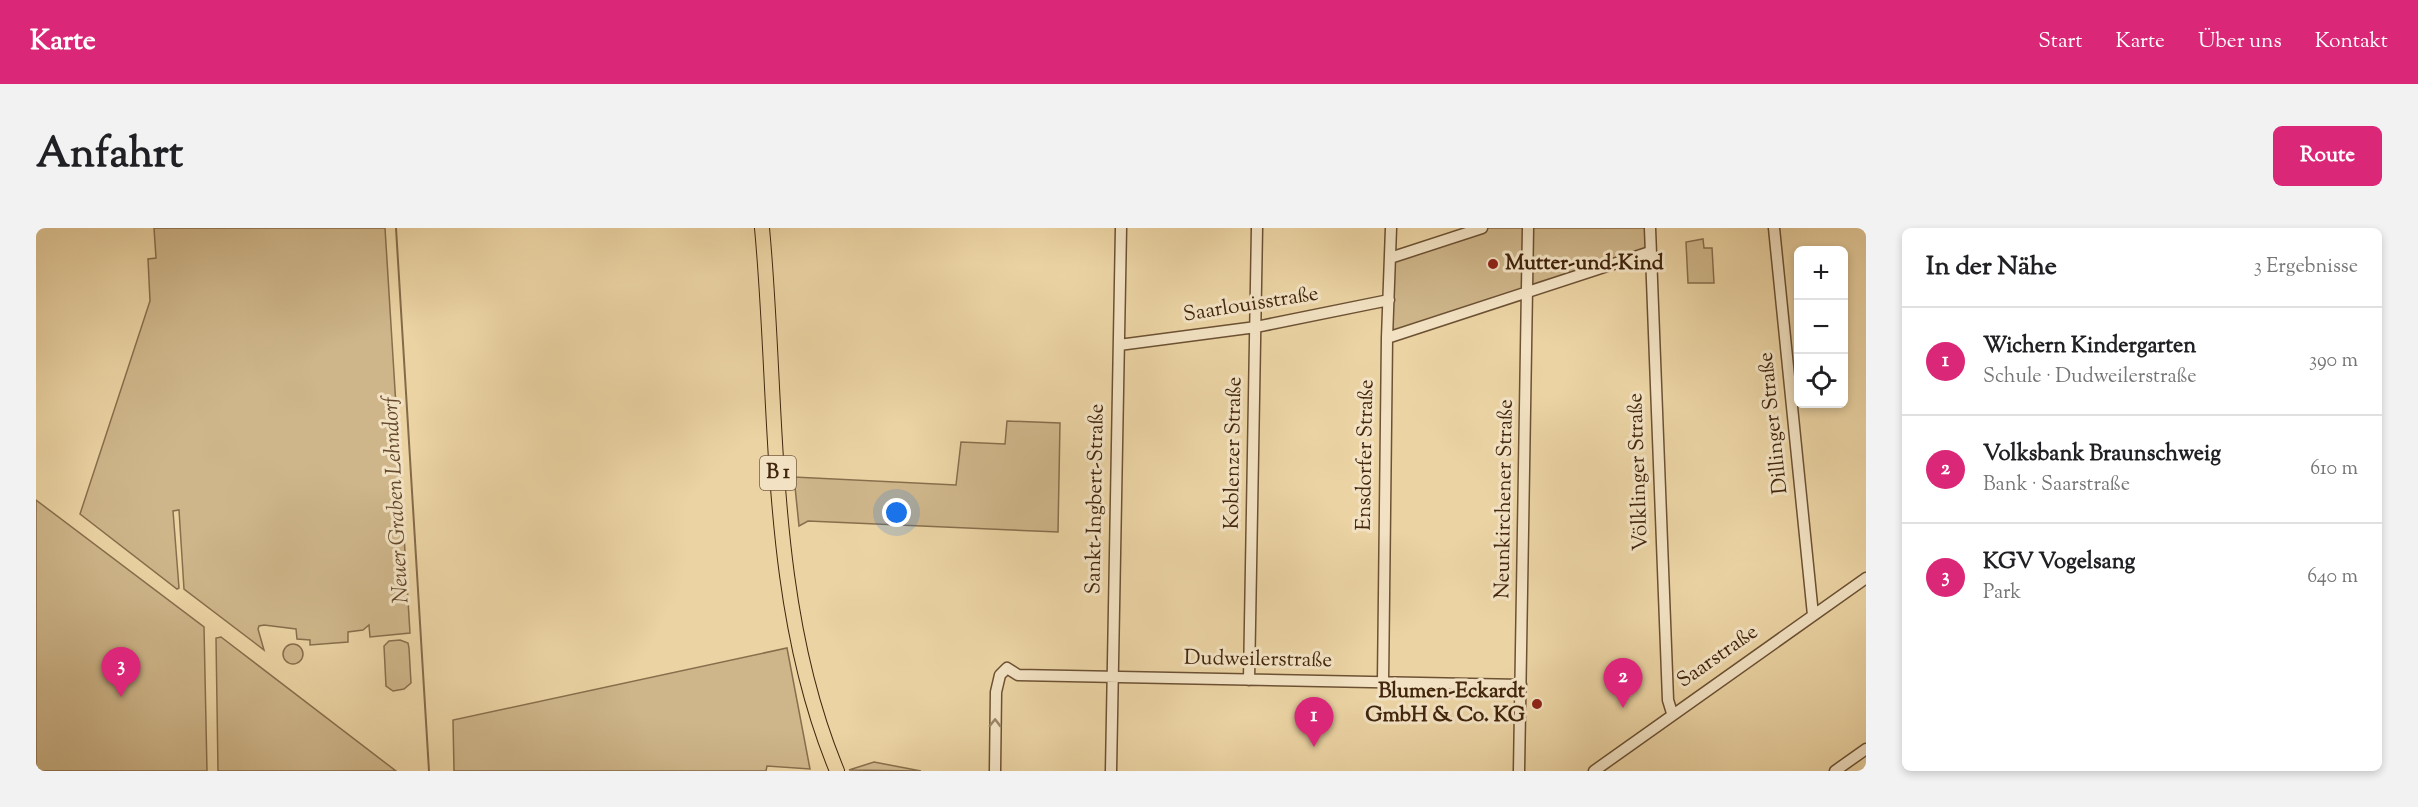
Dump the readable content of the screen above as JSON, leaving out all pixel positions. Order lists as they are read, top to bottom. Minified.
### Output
{"streets":{"main road":["B 1"],"street":["Saarlouisstraße","Dillinger Straße","Koblenzer Straße","Ensdorfer Straße","Völklinger Straße","Sankt-Ingbert-Straße","Neunkirchener Straße","Saarstraße","Dudweilerstraße"]},"crossings":[["Saarlouisstraße","Koblenzer Straße"],["Saarlouisstraße","Ensdorfer Straße"],["Saarlouisstraße","Sankt-Ingbert-Straße"],["Dillinger Straße","Saarstraße"],["Koblenzer Straße","Dudweilerstraße"],["Ensdorfer Straße","Dudweilerstraße"],["Völklinger Straße","Saarstraße"],["Sankt-Ingbert-Straße","Dudweilerstraße"],["Neunkirchener Straße","Dudweilerstraße"]],"water":["Neuer Graben Lehndorf"],"places":["Mutter-und-Kind","Blumen-Eckardt GmbH & Co. KG"],"page":{"header":"Karte","nav":["Start","Karte","Über uns","Kontakt"],"title":"Anfahrt","buttons":"Route","heading":["In der Nähe","3 Ergebnisse"],"map_buttons":["+","−"],"list":[{"mark":"1","name":"Wichern Kindergarten","note":"Schule · Dudweilerstraße","value":"390 m"},{"mark":"2","name":"Volksbank Braunschweig","note":"Bank · Saarstraße","value":"610 m"},{"mark":"3","name":"KGV Vogelsang","note":"Park","value":"640 m"}],"pins":["3","2","1"]}}
